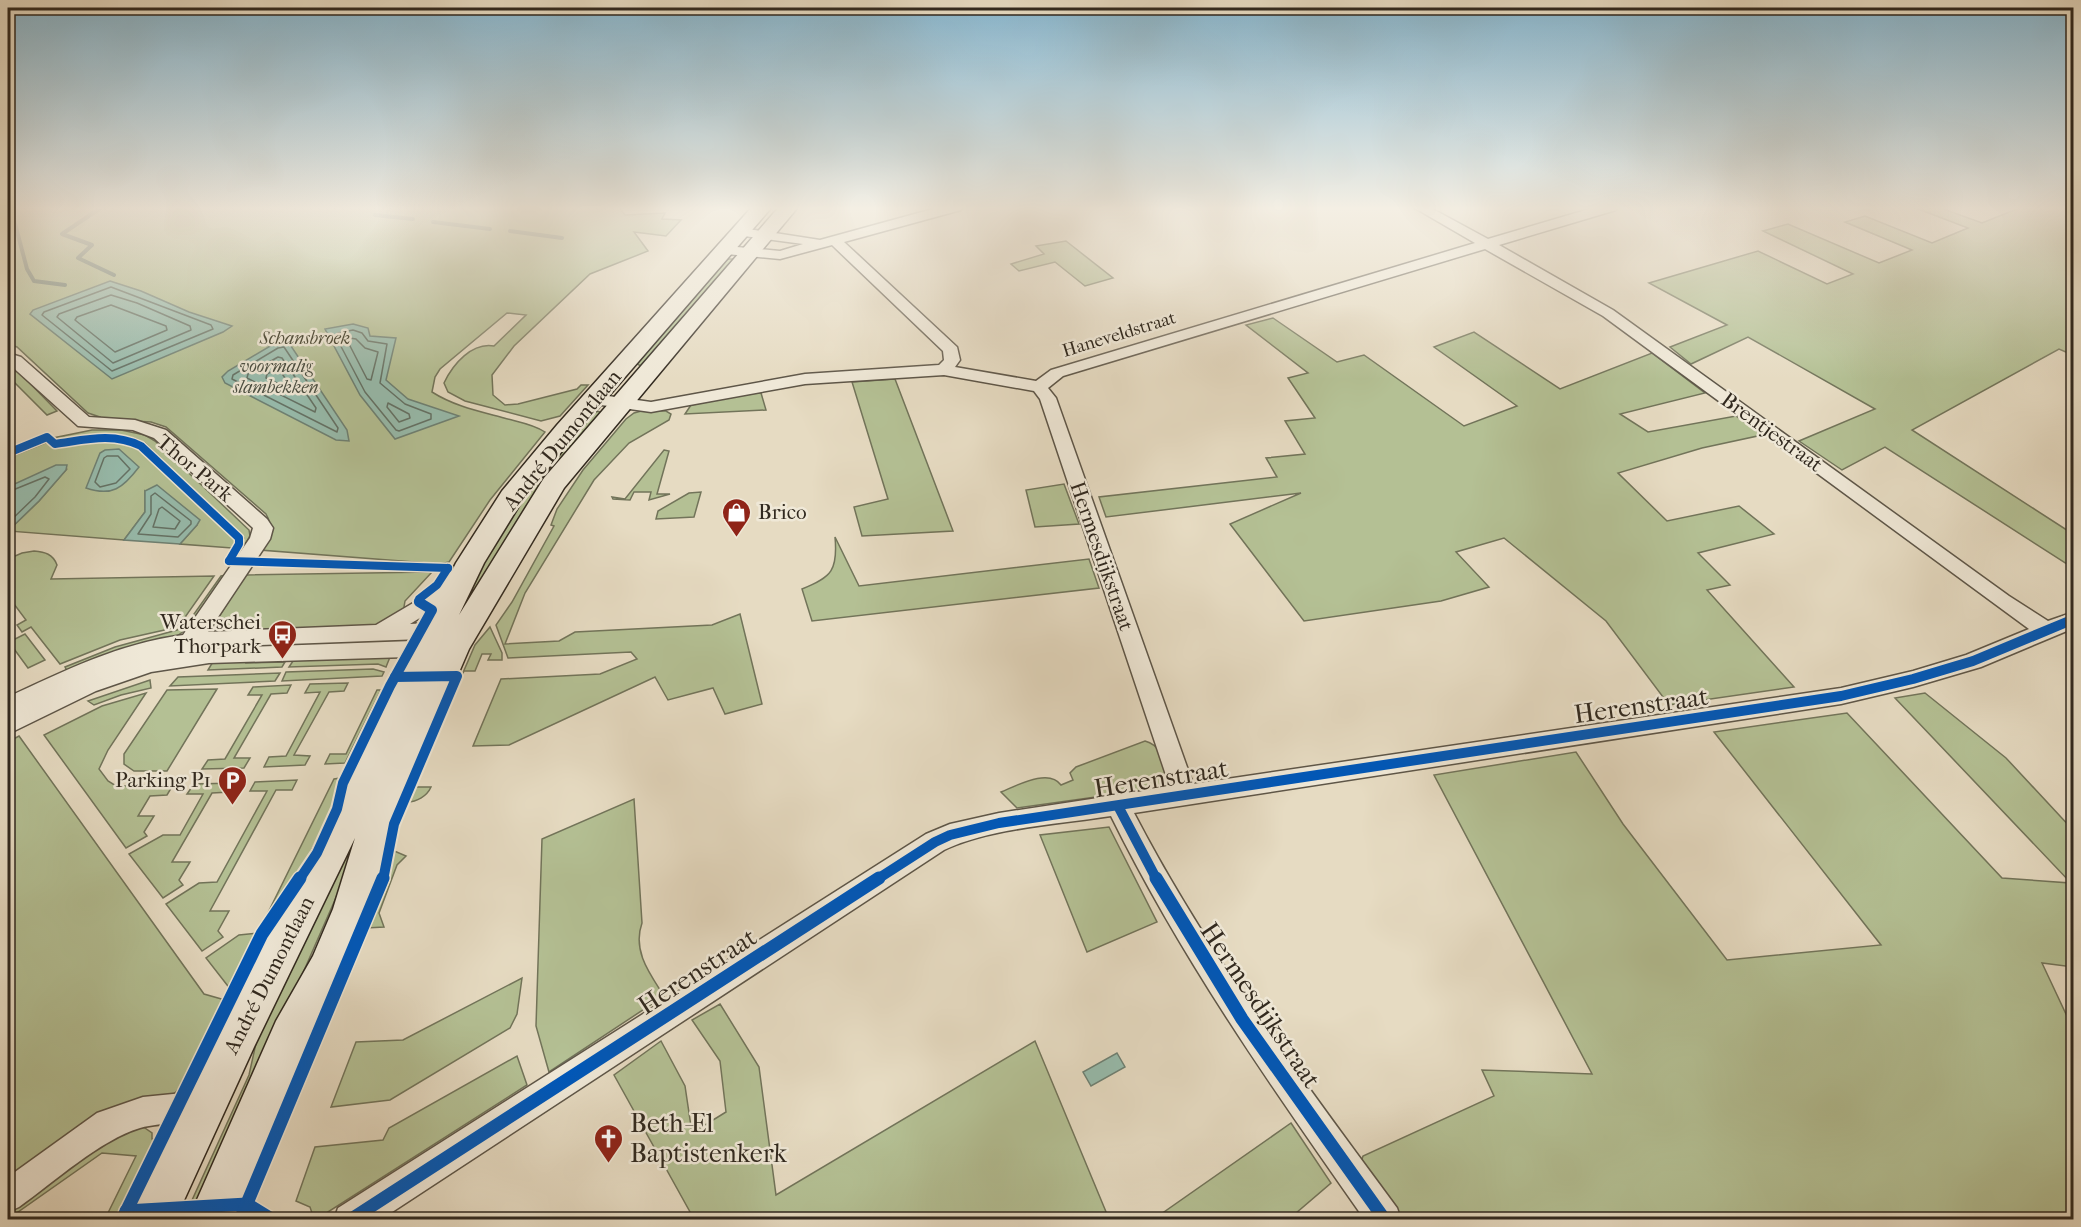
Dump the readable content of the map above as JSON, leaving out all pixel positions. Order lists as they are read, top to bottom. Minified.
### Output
{"streets":{"main road":["André Dumontlaan"],"street":["Haneveldstraat","Brentjestraat","Thor Park","Hermesdijkstraat","Herenstraat"]},"crossings":[["Haneveldstraat","Hermesdijkstraat"],["Brentjestraat","Herenstraat"],["Hermesdijkstraat","Herenstraat"]],"water":["voormalig slambekken"],"parks":["Schansbroek"],"places":{"shop":["Brico"],"bus stop":["Waterschei Thorpark"],"parking":["Parking P1"],"church":["Beth-El Baptistenkerk"]}}
